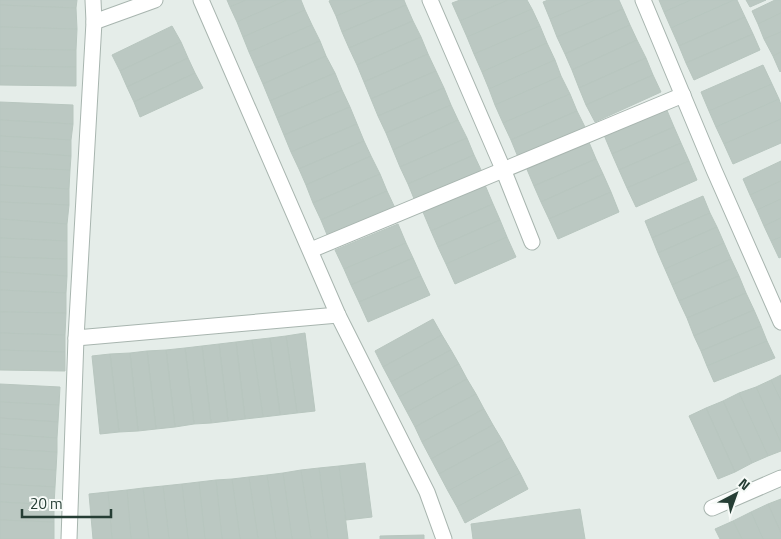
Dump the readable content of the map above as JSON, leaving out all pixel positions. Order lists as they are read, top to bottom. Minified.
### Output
{"scale_bar":"20 m","north":"top right"}
